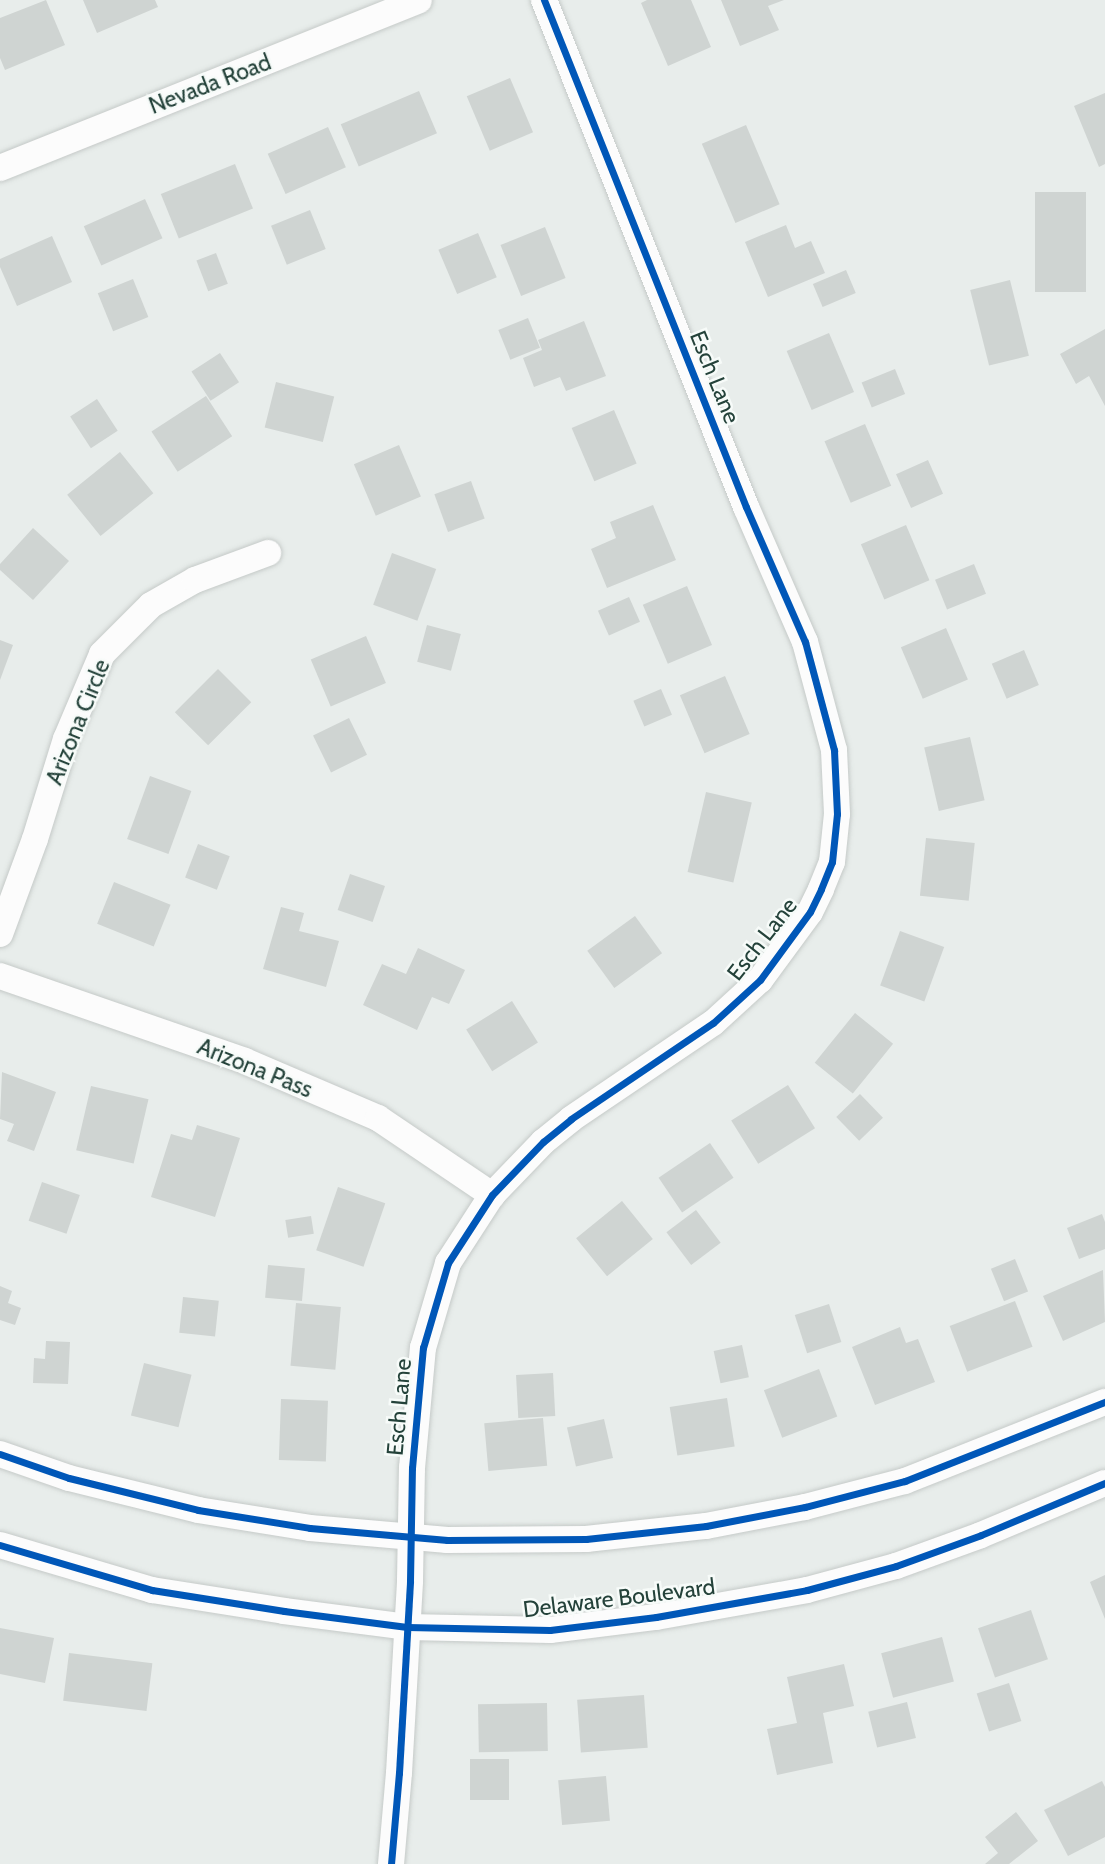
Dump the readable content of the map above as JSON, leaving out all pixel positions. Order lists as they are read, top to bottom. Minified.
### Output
{"streets":{"street":["Nevada Road","Esch Lane","Arizona Circle","Arizona Pass","Delaware Boulevard"]},"crossings":[["Esch Lane","Arizona Pass"],["Esch Lane","Delaware Boulevard"]]}
